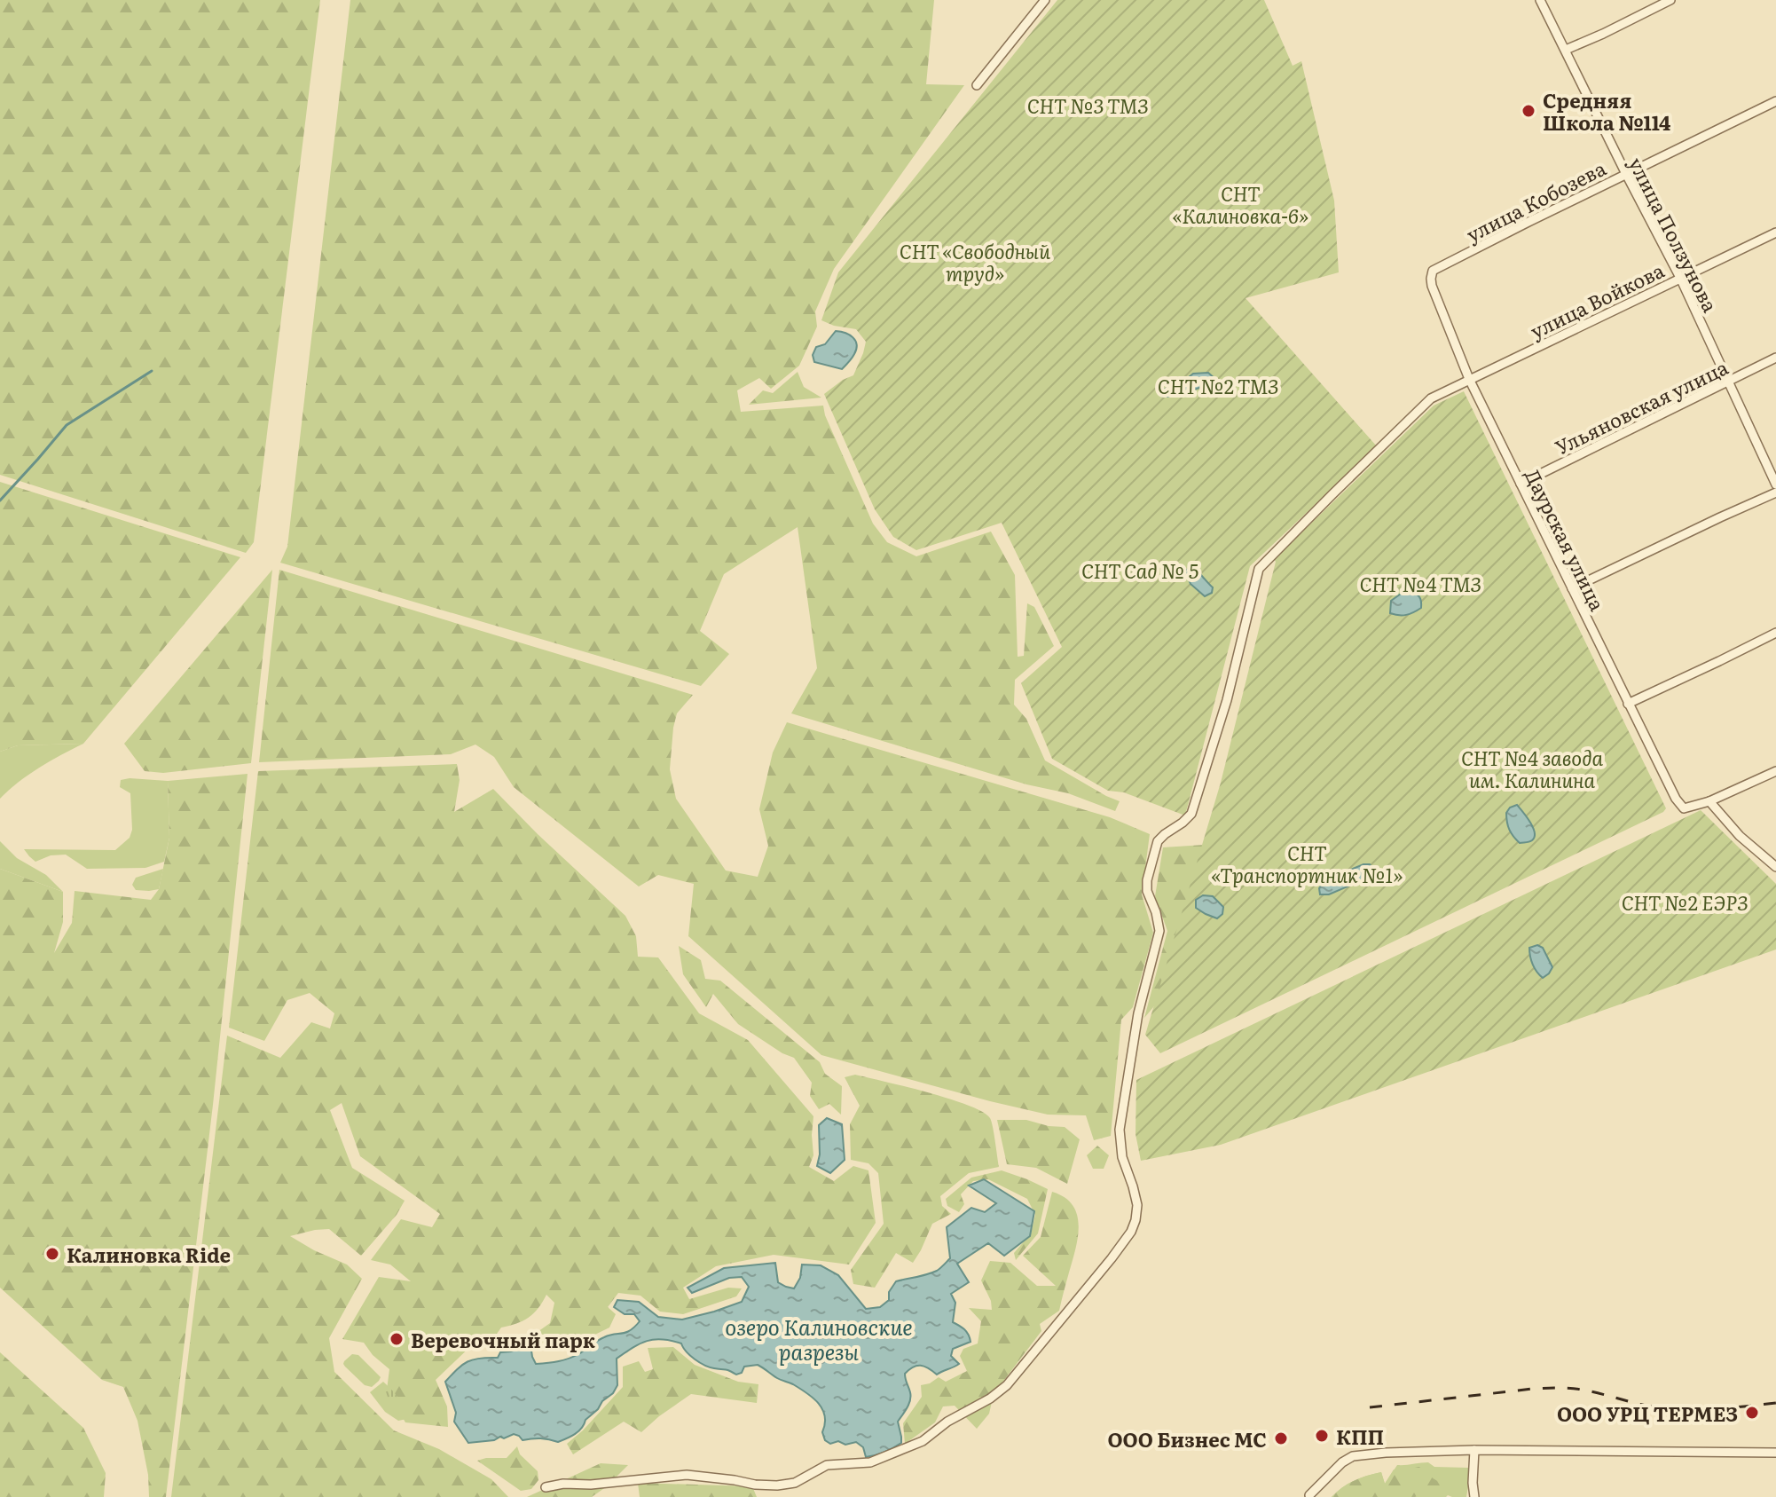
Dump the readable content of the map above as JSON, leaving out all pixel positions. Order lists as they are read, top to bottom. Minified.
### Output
{"streets":{"street":["улица Кобозева","улица Ползунова","улица Войкова","Ульяновская улица","Даурская улица"]},"crossings":[["улица Кобозева","улица Ползунова"],["улица Кобозева","Даурская улица"],["улица Ползунова","улица Войкова"],["улица Ползунова","Ульяновская улица"],["улица Войкова","Даурская улица"],["Ульяновская улица","Даурская улица"]],"water":["озеро Калиновские разрезы"],"parks":["СНТ №3 ТМЗ","СНТ «Калиновка-6»","СНТ «Свободный труд»","СНТ №2 ТМЗ","СНТ Сад № 5","СНТ №4 ТМЗ","СНТ №4 завода им. Калинина","СНТ «Транспортник №1»","СНТ №2 ЕЭРЗ"],"places":["Средняя Школа №114","Калиновка Ride","Веревочный парк","ООО УРЦ ТЕРМЕЗ","КПП","ООО Бизнес МС"]}
